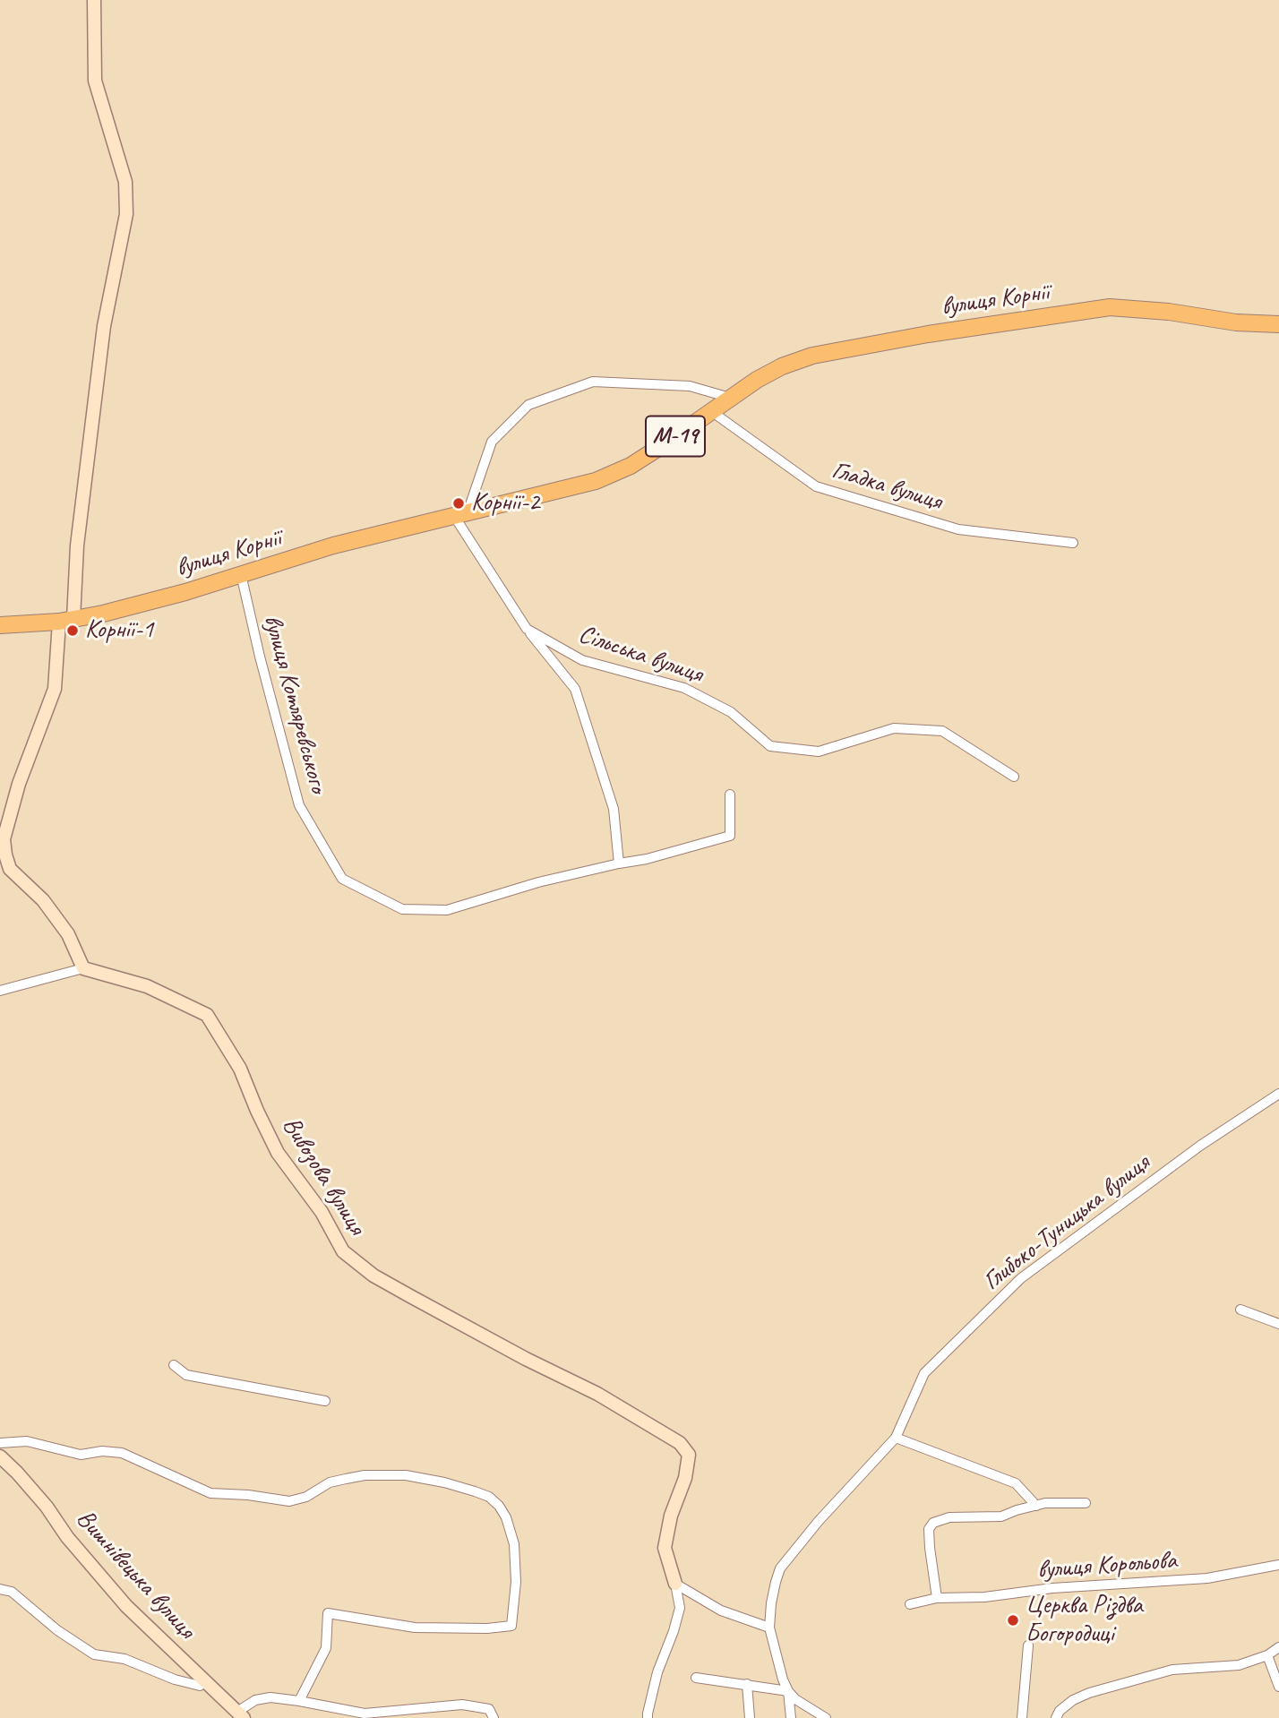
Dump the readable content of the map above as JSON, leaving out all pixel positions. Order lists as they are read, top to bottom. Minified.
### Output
{"streets":{"highway":["вулиця Корнії","М-19"],"street":["Гладка вулиця","Сільська вулиця","вулиця Котляревського","Вивозова вулиця","Глибоко-Туницька вулиця","вулиця Корольова","Вишнівецька вулиця"]},"crossings":[["вулиця Корнії","Гладка вулиця"],["вулиця Корнії","Сільська вулиця"],["вулиця Корнії","вулиця Котляревського"],["Сільська вулиця","вулиця Котляревського"]],"places":["Корнії-2","Корнії-1","Церква Різдва Богородиці"]}
